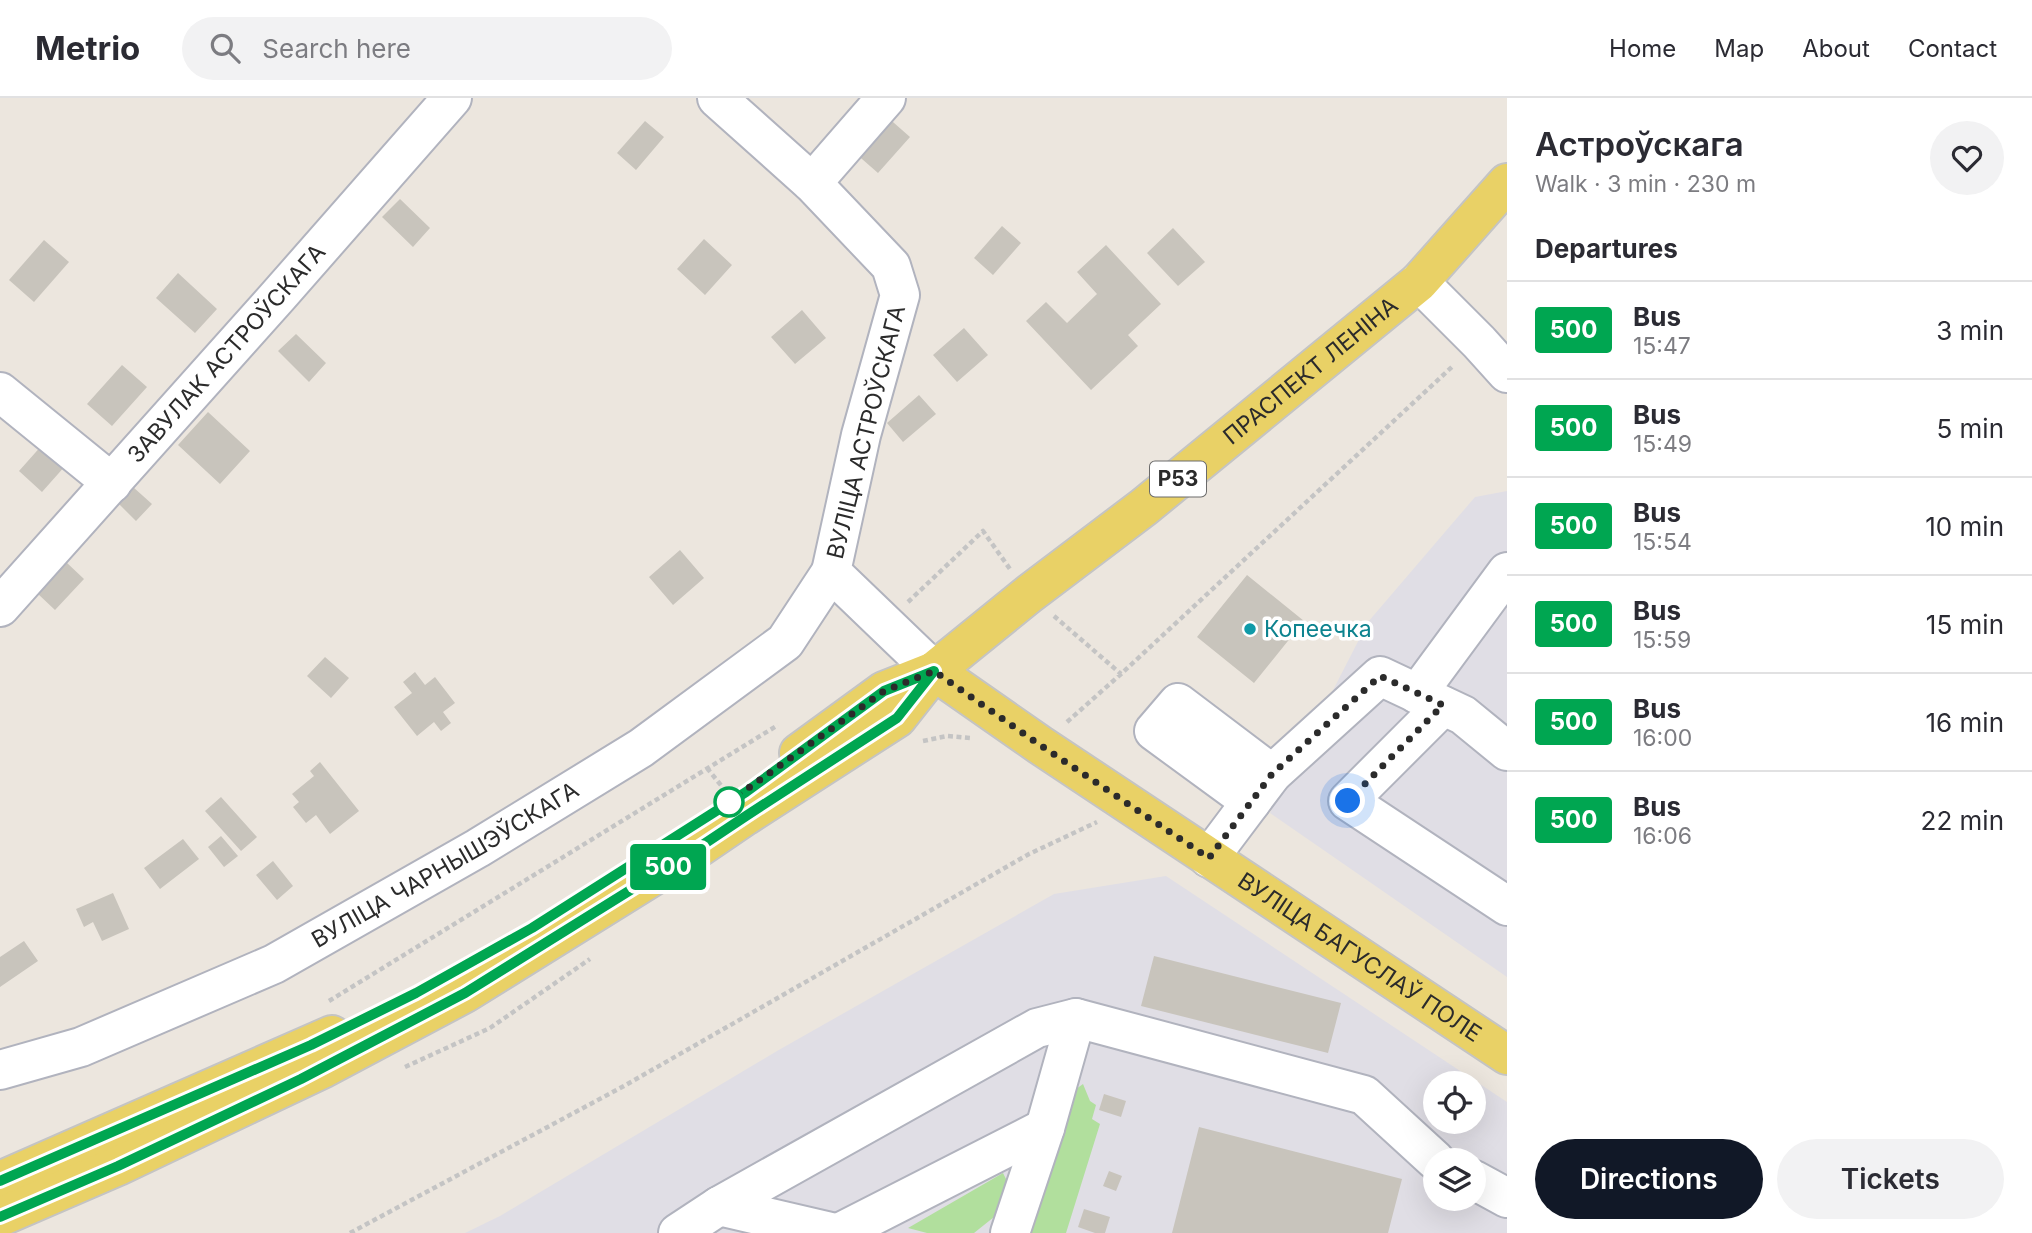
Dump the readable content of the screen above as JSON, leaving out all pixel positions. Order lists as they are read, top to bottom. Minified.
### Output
{"streets":{"main road":["ПРАСПЕКТ ЛЕНІНА","Р53","ВУЛІЦА БАГУСЛАЎ ПОЛЕ"],"street":["ЗАВУЛАК АСТРОЎСКАГА","ВУЛІЦА АСТРОЎСКАГА","ВУЛІЦА ЧАРНЫШЭЎСКАГА"]},"crossings":[["ПРАСПЕКТ ЛЕНІНА","ВУЛІЦА АСТРОЎСКАГА"],["ПРАСПЕКТ ЛЕНІНА","ВУЛІЦА БАГУСЛАЎ ПОЛЕ"],["ВУЛІЦА АСТРОЎСКАГА","ВУЛІЦА ЧАРНЫШЭЎСКАГА"],["ВУЛІЦА АСТРОЎСКАГА","ВУЛІЦА БАГУСЛАЎ ПОЛЕ"]],"places":["Копеечка"],"lines":["bus line 500"],"page":{"header":"Metrio","search":"Search here","nav":["Home","Map","About","Contact"],"on_map":"500","heading":[["Астроўскага","Walk · 3 min · 230 m"],"Departures"],"list":[{"mark":"500","name":"Bus","note":"15:47","value":"3 min"},{"mark":"500","name":"Bus","note":"15:49","value":"5 min"},{"mark":"500","name":"Bus","note":"15:54","value":"10 min"},{"mark":"500","name":"Bus","note":"15:59","value":"15 min"},{"mark":"500","name":"Bus","note":"16:00","value":"16 min"},{"mark":"500","name":"Bus","note":"16:06","value":"22 min"}],"buttons":["Directions","Tickets"]}}
